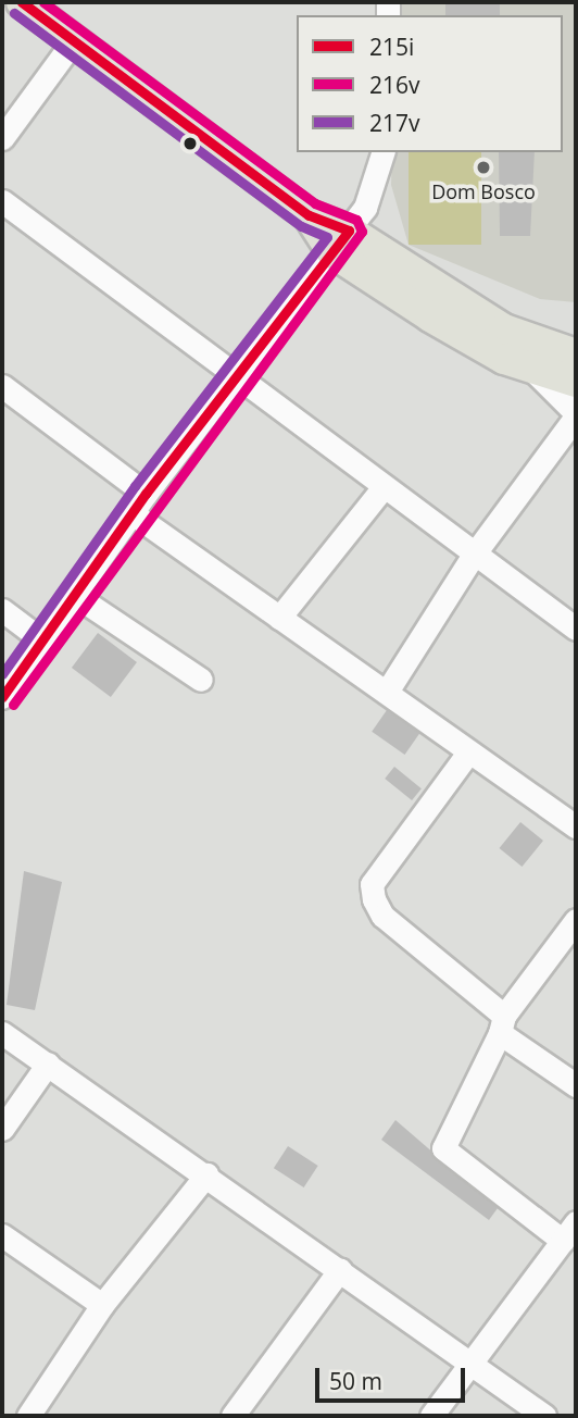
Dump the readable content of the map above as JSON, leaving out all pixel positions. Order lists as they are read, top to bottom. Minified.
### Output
{"places":["Dom Bosco"],"lines":["transit line 215i","transit line 216v","transit line 217v"],"legend":["215i","216v","217v"],"scale_bar":"50 m"}
